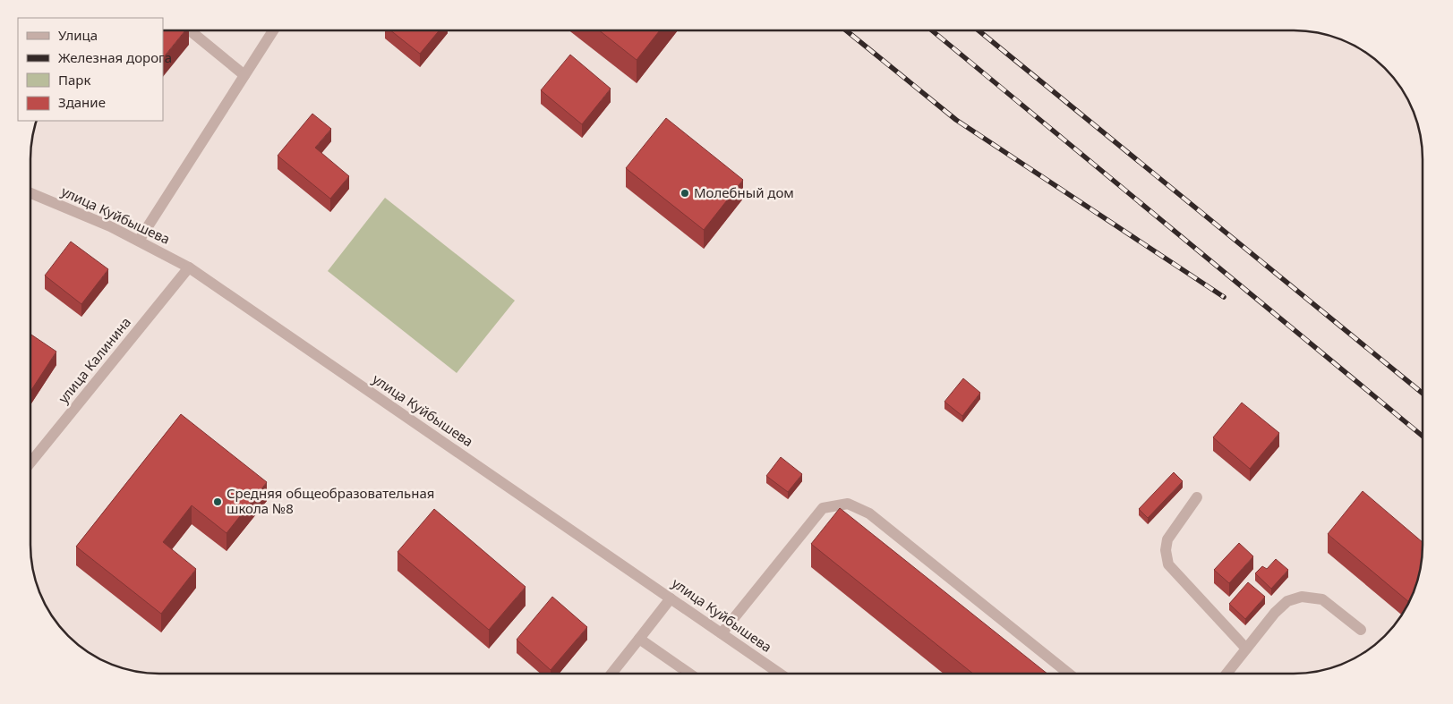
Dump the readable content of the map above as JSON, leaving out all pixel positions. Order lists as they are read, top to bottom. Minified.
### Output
{"streets":{"street":["улица Куйбышева","улица Калинина"]},"crossings":[["улица Куйбышева","улица Калинина"]],"places":["Молебный дом","Средняя общеобразовательная школа №8"],"legend":["Улица","Железная дорога","Парк","Здание"]}
